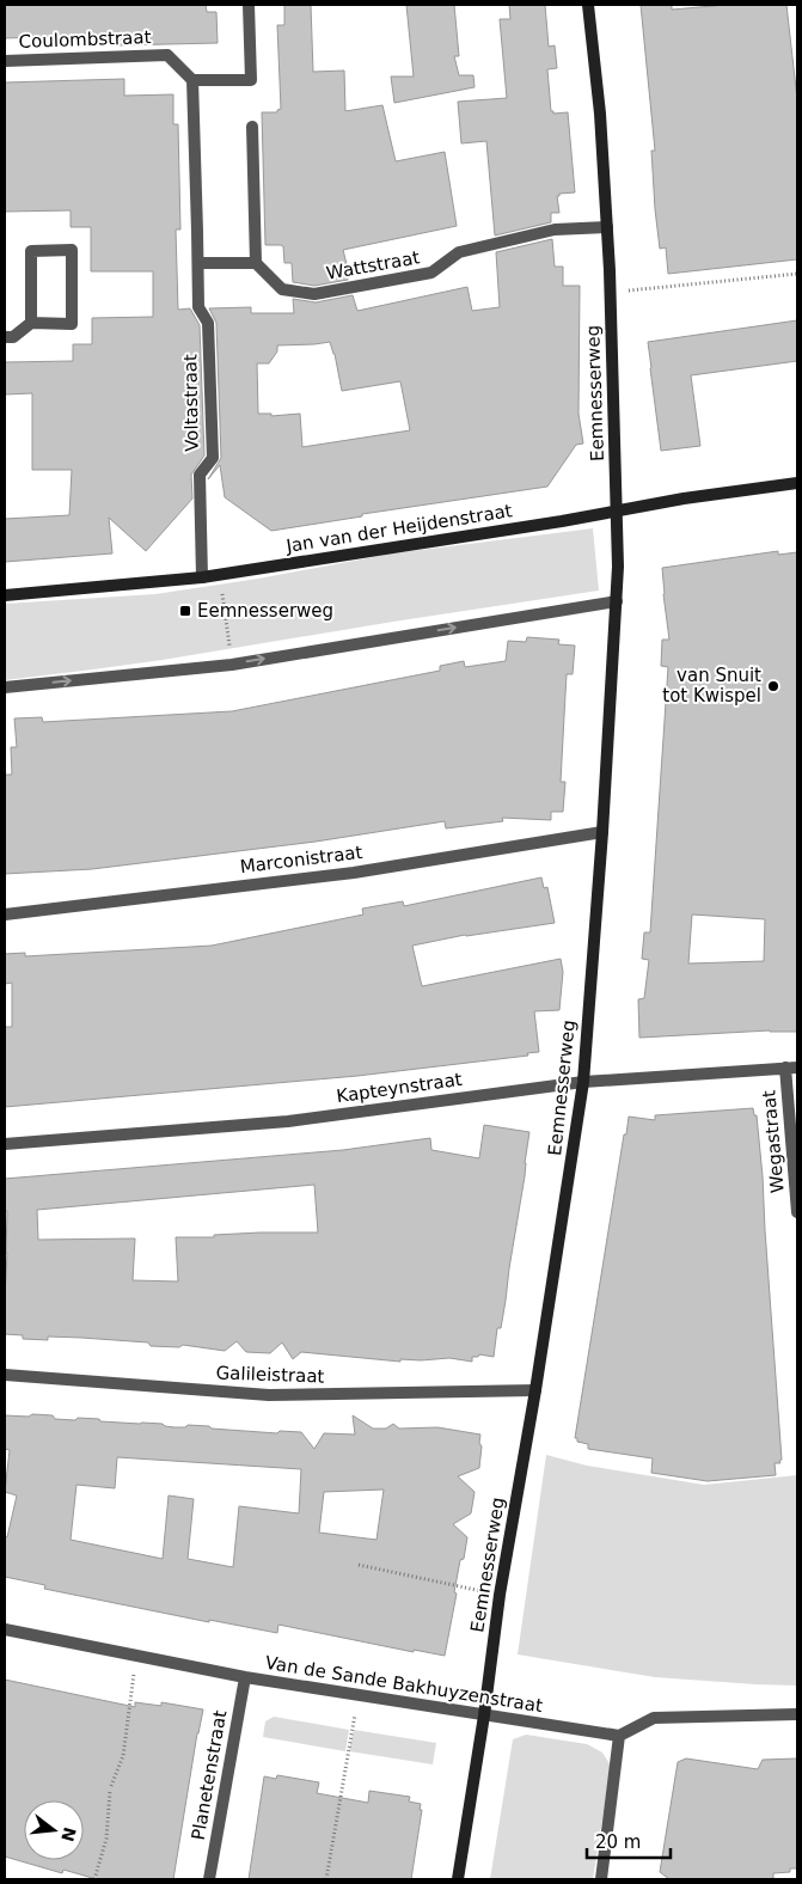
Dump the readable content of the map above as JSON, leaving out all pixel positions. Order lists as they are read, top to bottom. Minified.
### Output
{"streets":{"street":["Coulombstraat","Wattstraat","Eemnesserweg","Voltastraat","Jan van der Heijdenstraat","Marconistraat","Kapteynstraat","Wegastraat","Galileistraat","Van de Sande Bakhuyzenstraat","Planetenstraat"]},"crossings":[["Coulombstraat","Voltastraat"],["Wattstraat","Eemnesserweg"],["Eemnesserweg","Jan van der Heijdenstraat"],["Eemnesserweg","Marconistraat"],["Eemnesserweg","Kapteynstraat"],["Eemnesserweg","Galileistraat"],["Eemnesserweg","Van de Sande Bakhuyzenstraat"],["Voltastraat","Jan van der Heijdenstraat"],["Kapteynstraat","Wegastraat"],["Van de Sande Bakhuyzenstraat","Planetenstraat"]],"places":{"transit":["Eemnesserweg"],"other":["van Snuit tot Kwispel"]},"scale_bar":"20 m","north":"right"}
